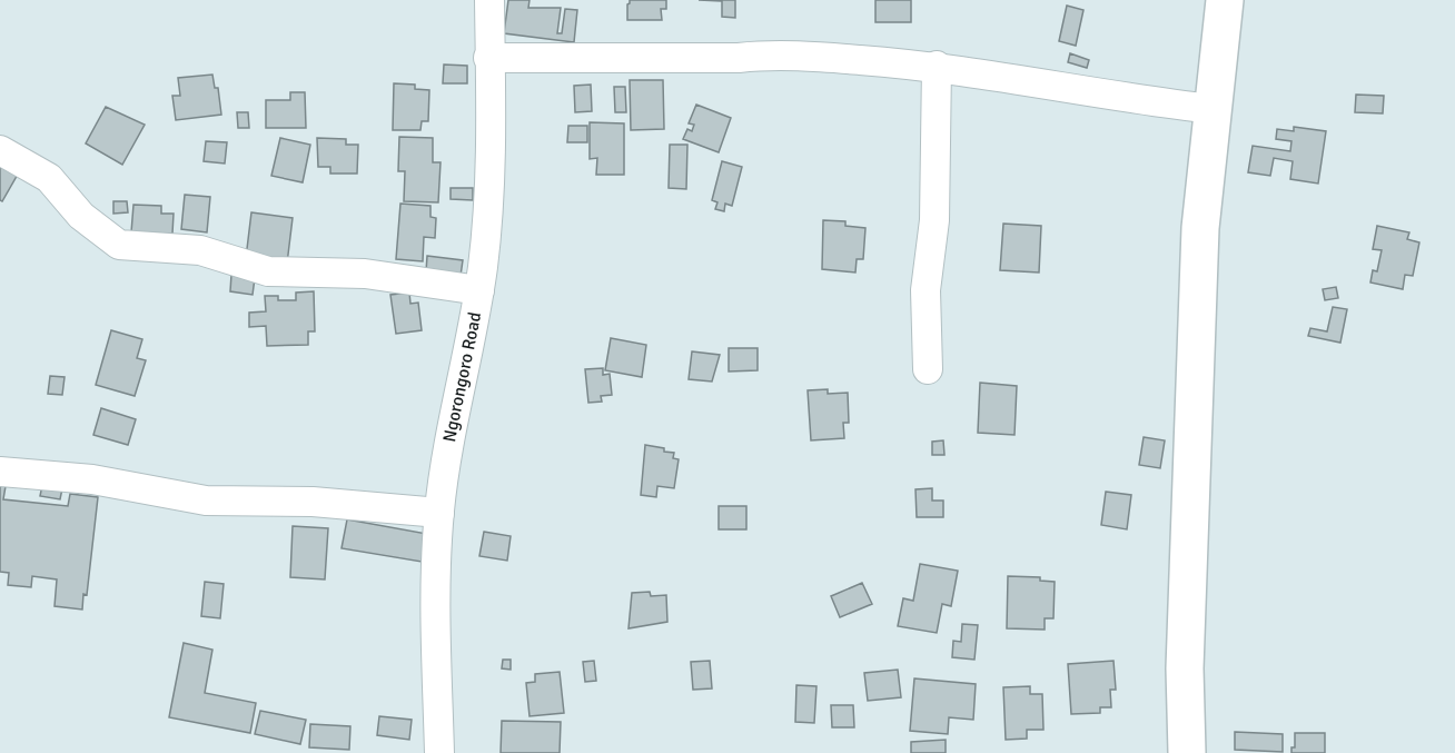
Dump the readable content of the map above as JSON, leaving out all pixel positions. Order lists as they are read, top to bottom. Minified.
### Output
{"streets":{"street":["Ngorongoro Road"]}}
